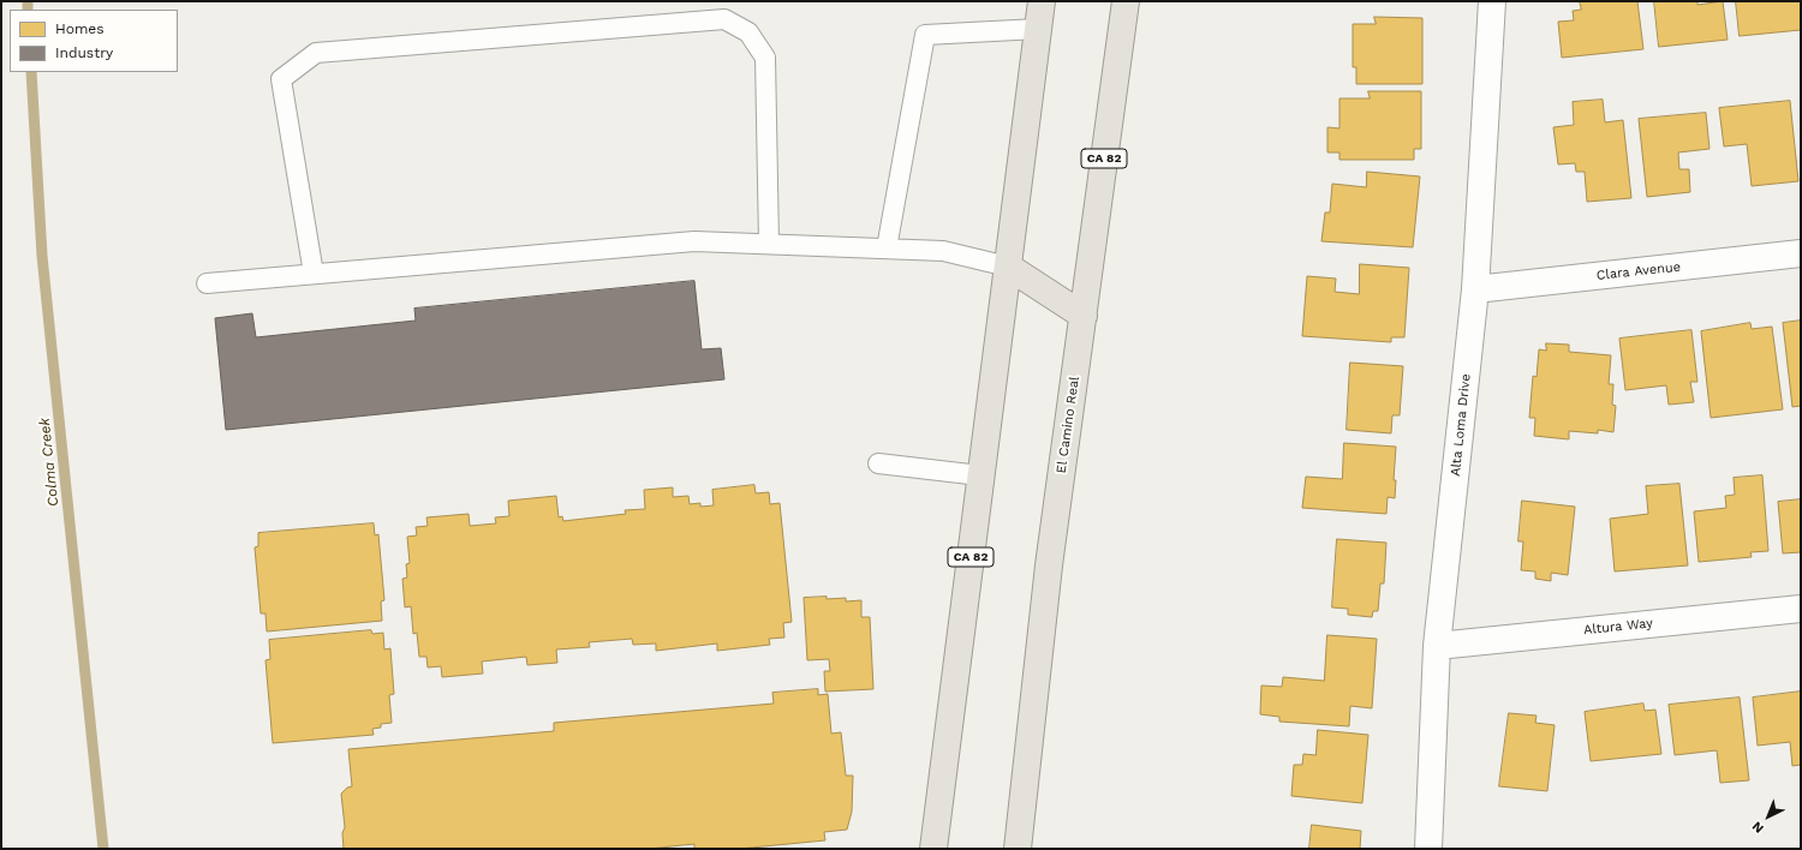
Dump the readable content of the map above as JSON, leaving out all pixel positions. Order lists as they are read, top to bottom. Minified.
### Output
{"streets":{"main road":["CA 82","El Camino Real"],"street":["Clara Avenue","Alta Loma Drive","Altura Way"]},"crossings":[["Clara Avenue","Alta Loma Drive"],["Alta Loma Drive","Altura Way"]],"water":["Colma Creek"],"legend":["Homes","Industry"],"north":"bottom left"}
